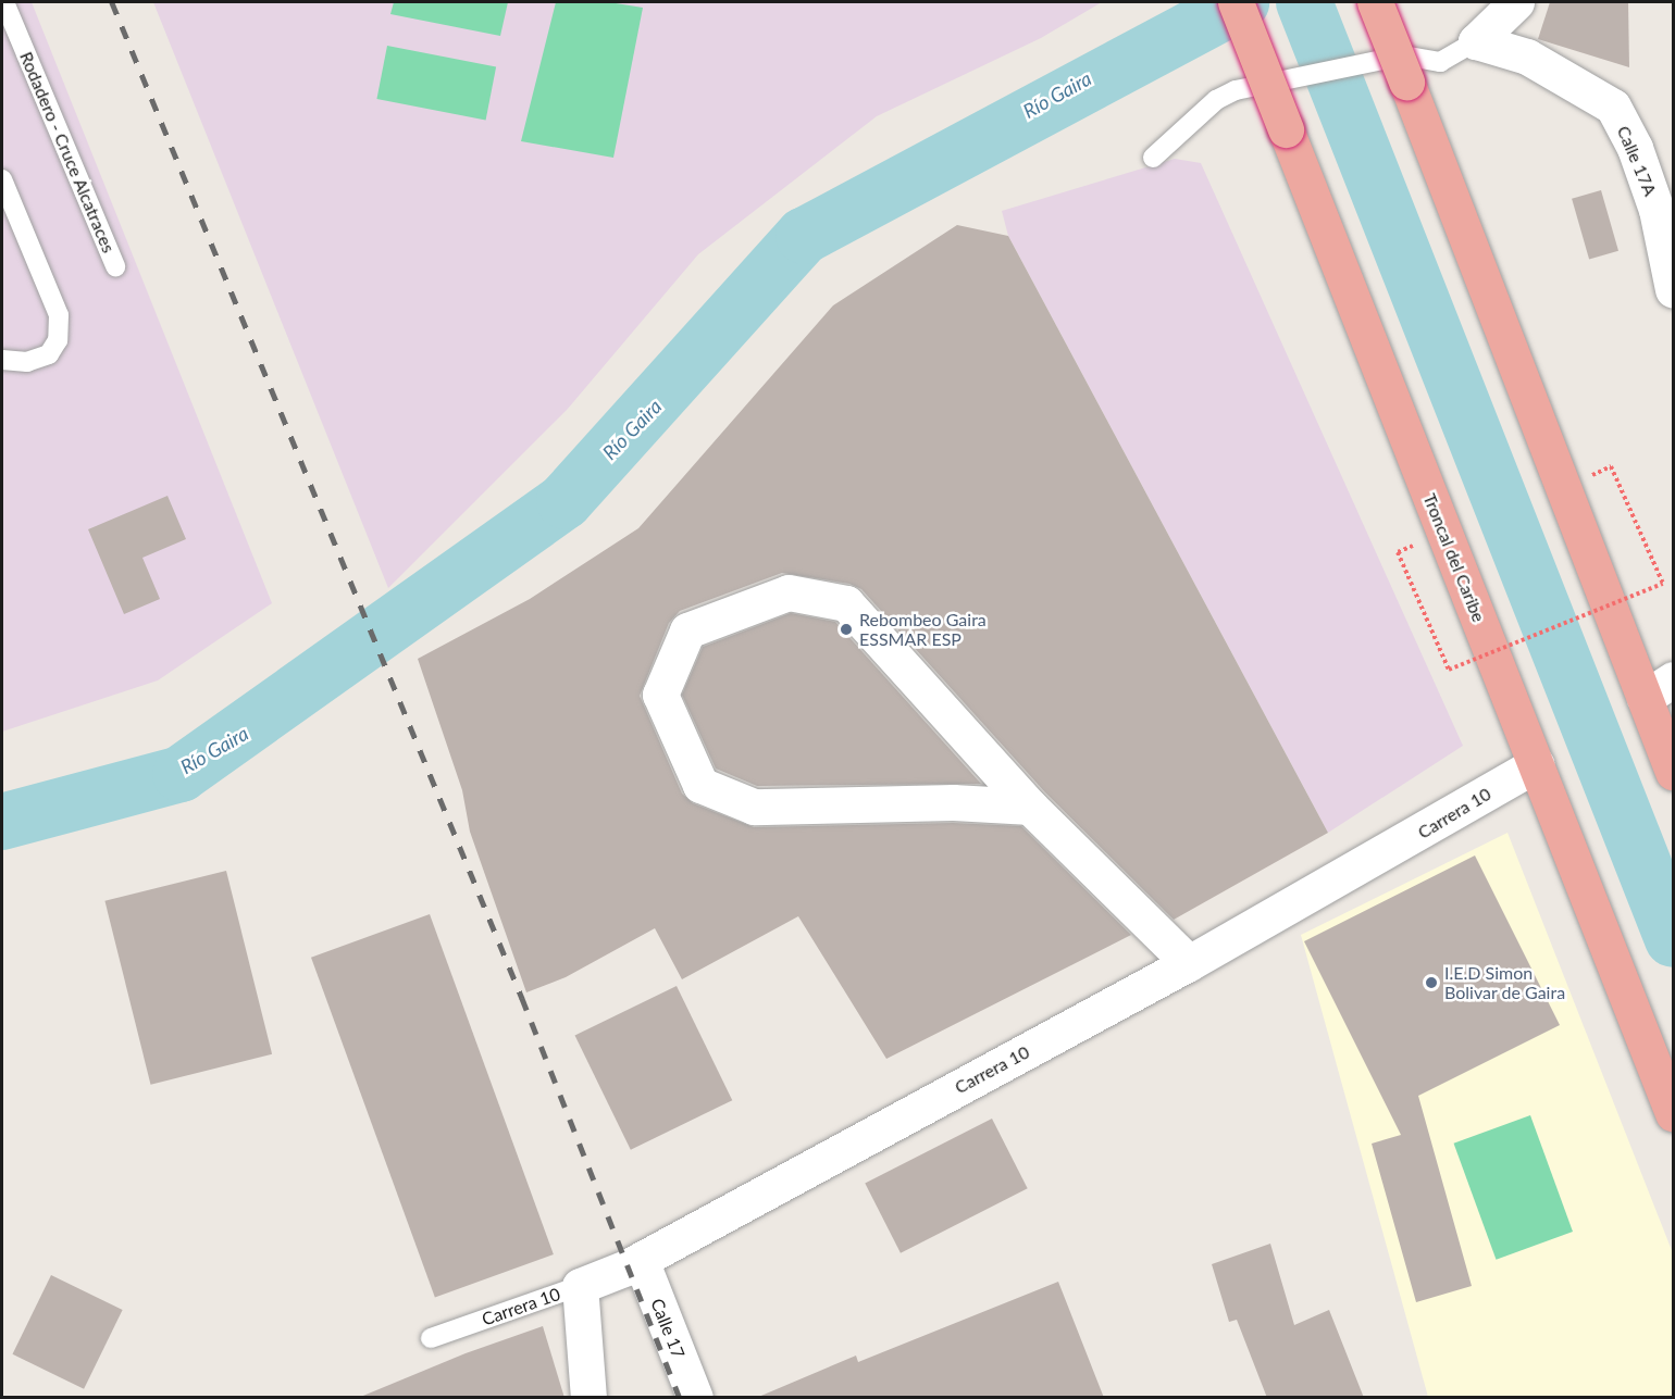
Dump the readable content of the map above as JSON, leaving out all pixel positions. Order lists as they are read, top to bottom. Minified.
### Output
{"streets":{"highway":["Troncal del Caribe"],"street":["Calle 17A","Carrera 10","Calle 17"],"lane":["Rodadero - Cruce Alcatraces"]},"crossings":[["Troncal del Caribe","Carrera 10"],["Carrera 10","Calle 17"]],"water":["Río Gaira"],"places":["Rebombeo Gaira ESSMAR ESP","I.E.D Simon Bolivar de Gaira"]}
